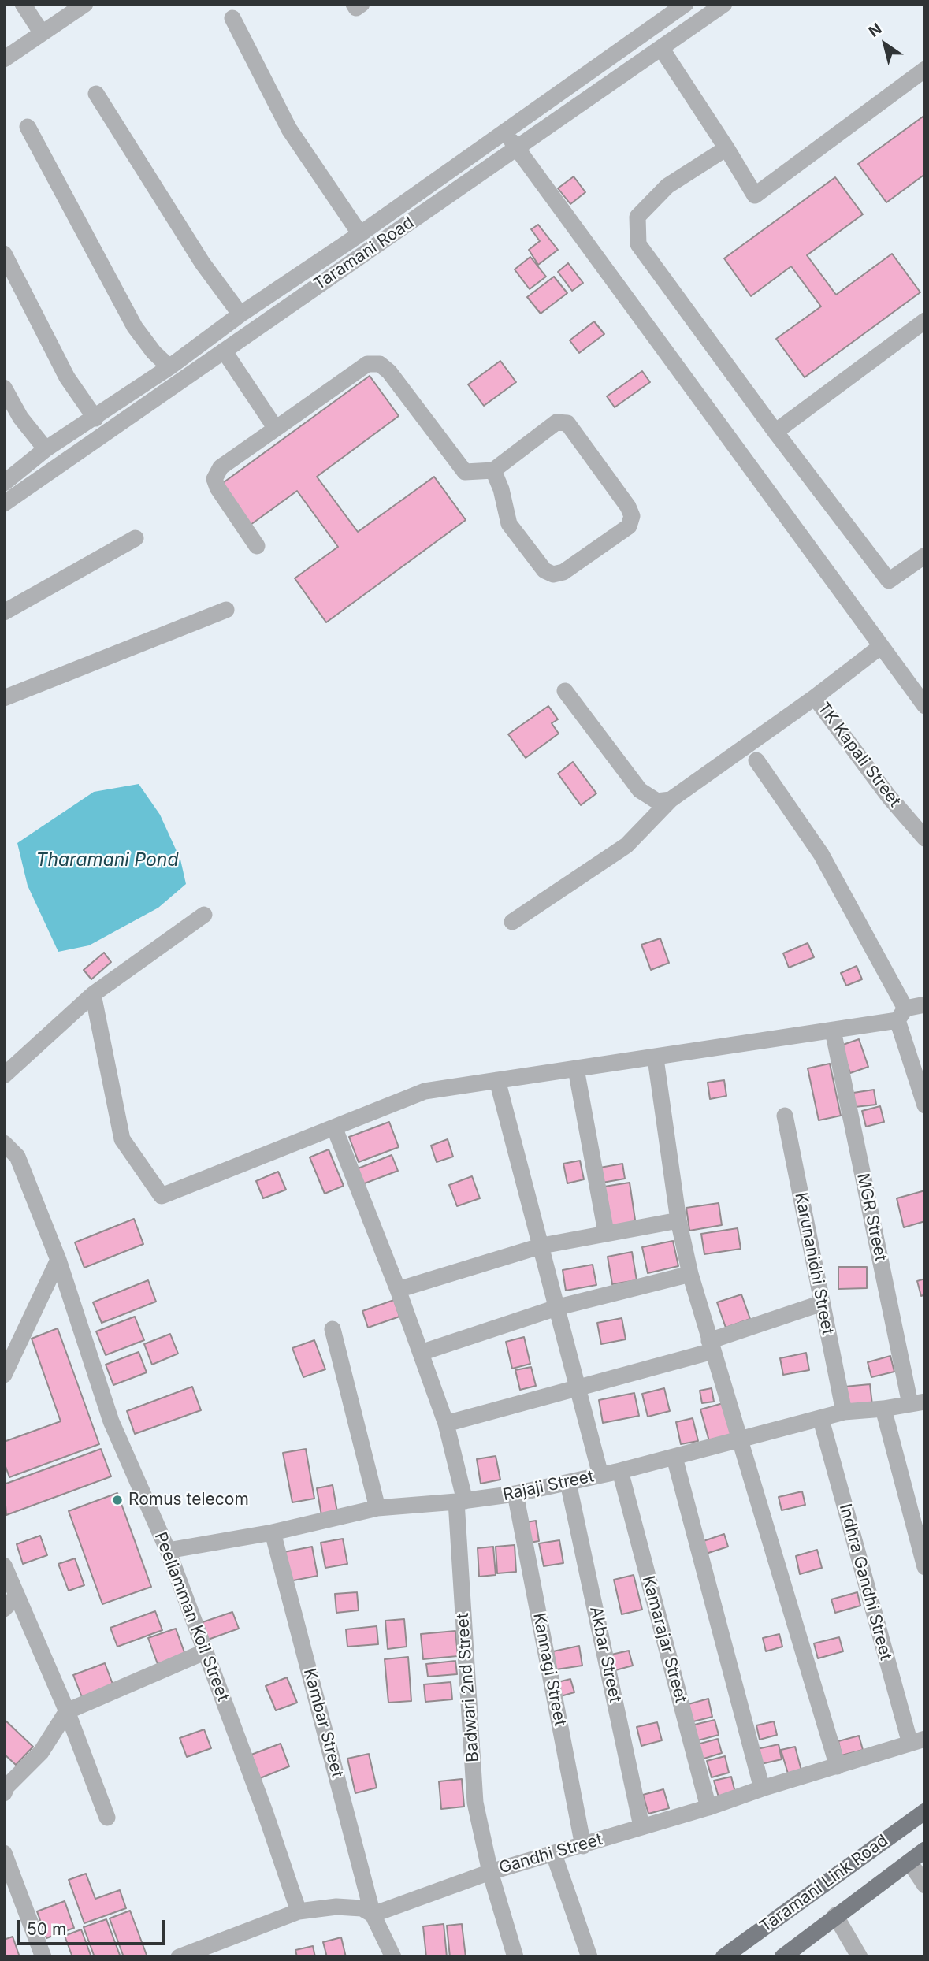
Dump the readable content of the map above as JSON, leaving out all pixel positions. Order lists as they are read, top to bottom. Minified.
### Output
{"streets":{"main road":["Taramani Link Road"],"street":["Taramani Road","TK Kapali Street","MGR Street","Karunanidhi Street","Rajaji Street","Indhra Gandhi Street","Peeliamman Koil Street","Kamarajar Street","Akbar Street","Kannagi Street","Badwari 2nd Street","Kambar Street","Gandhi Street"]},"crossings":[["MGR Street","Rajaji Street"],["Karunanidhi Street","Rajaji Street"],["Rajaji Street","Indhra Gandhi Street"],["Rajaji Street","Peeliamman Koil Street"],["Rajaji Street","Kamarajar Street"],["Rajaji Street","Akbar Street"],["Rajaji Street","Kannagi Street"],["Rajaji Street","Badwari 2nd Street"],["Rajaji Street","Kambar Street"],["Indhra Gandhi Street","Gandhi Street"],["Kamarajar Street","Gandhi Street"],["Akbar Street","Gandhi Street"],["Kannagi Street","Gandhi Street"],["Badwari 2nd Street","Gandhi Street"],["Kambar Street","Gandhi Street"]],"water":["Tharamani Pond"],"places":["Romus telecom"],"scale_bar":"50 m","north":"top left"}
